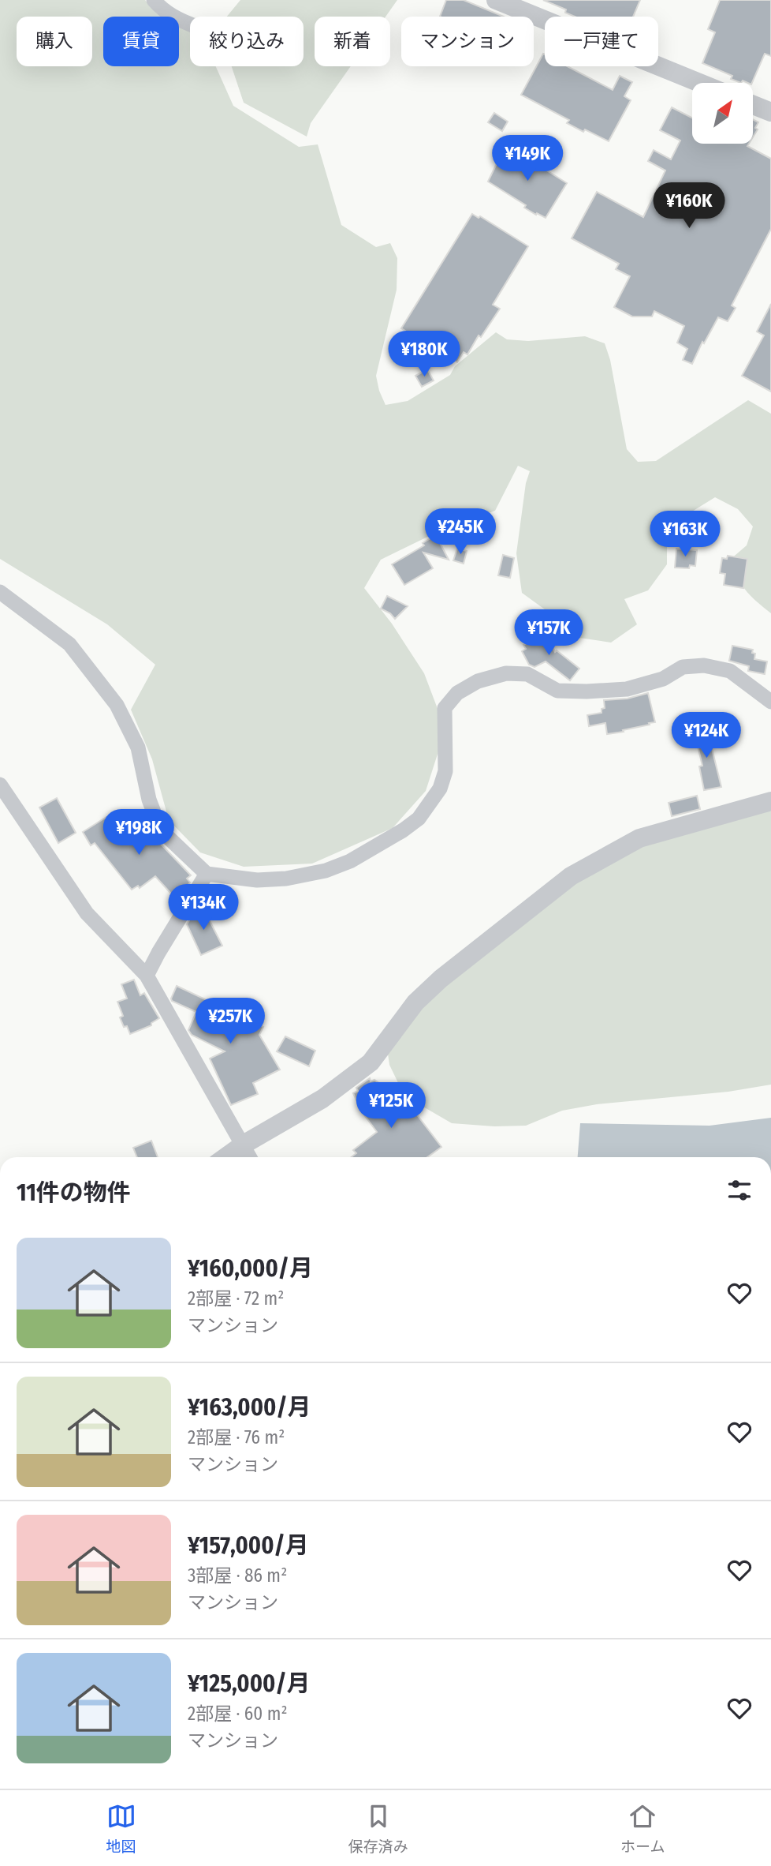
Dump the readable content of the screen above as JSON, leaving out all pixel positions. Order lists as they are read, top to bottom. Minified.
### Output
{"north":"top right","page":{"chip":["購入","賃貸","絞り込み","新着","マンション","一戸建て"],"price":["¥149K","¥160K","¥180K","¥245K","¥163K","¥157K","¥124K","¥198K","¥134K","¥257K","¥125K"],"heading":"11件の物件","list":[{"name":"¥160,000/月","note":"2部屋 · 72 m² · マンション"},{"name":"¥163,000/月","note":"2部屋 · 76 m² · マンション"},{"name":"¥157,000/月","note":"3部屋 · 86 m² · マンション"},{"name":"¥125,000/月","note":"2部屋 · 60 m² · マンション"}],"tabs":["地図","保存済み","ホーム"]}}
